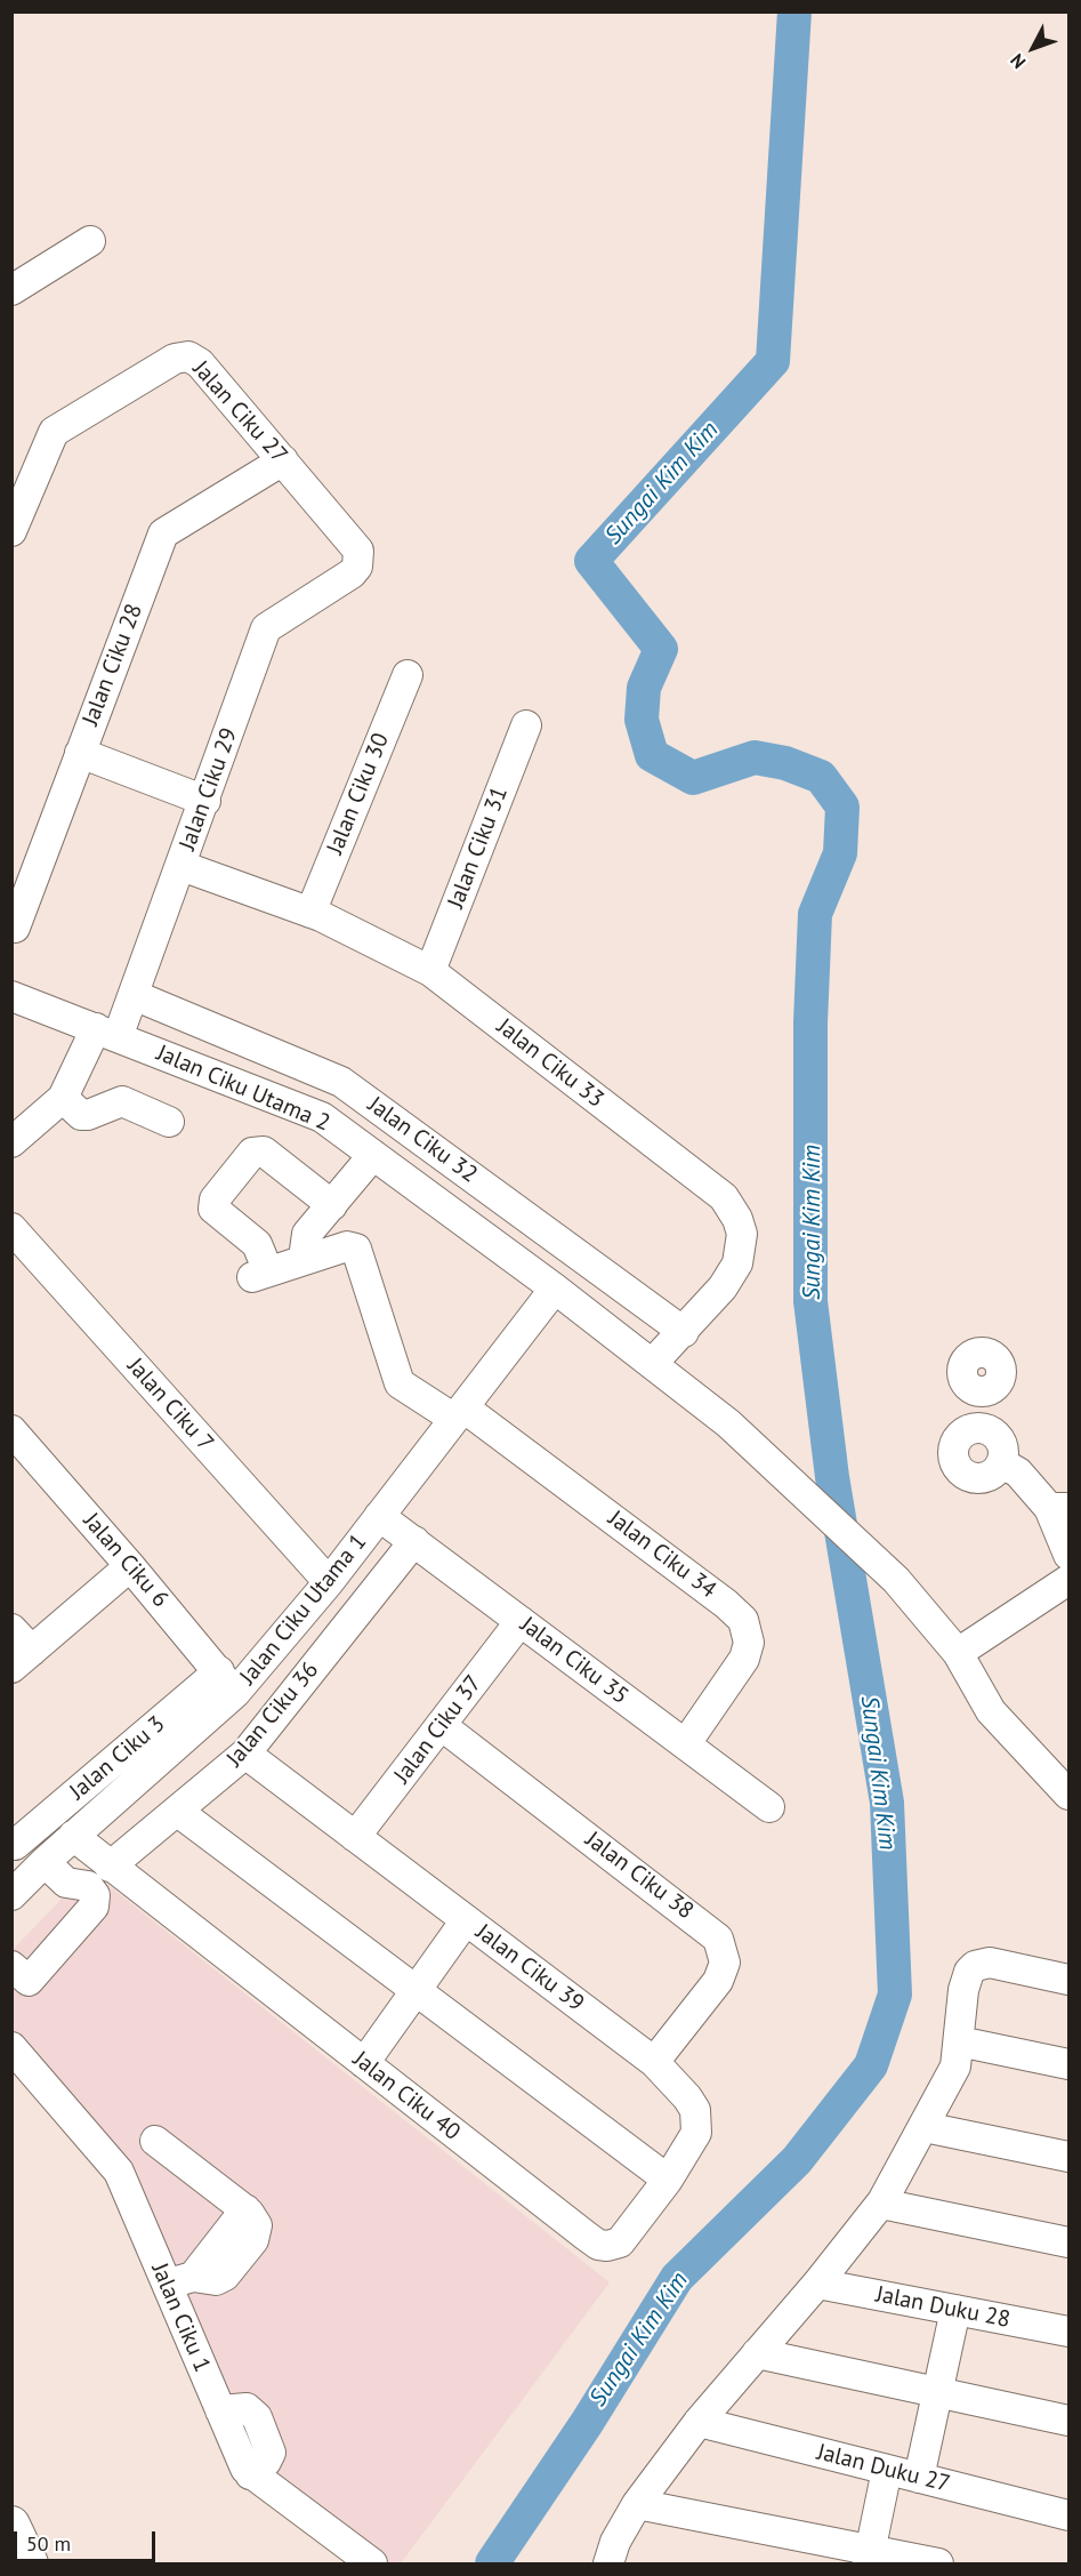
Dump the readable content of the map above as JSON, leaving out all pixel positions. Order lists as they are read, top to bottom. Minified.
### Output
{"streets":{"street":["Jalan Ciku 27","Jalan Ciku 28","Jalan Ciku 29","Jalan Ciku 30","Jalan Ciku 31","Jalan Ciku 33","Jalan Ciku Utama 2","Jalan Ciku 32","Jalan Ciku 7","Jalan Ciku 34","Jalan Ciku 6","Jalan Ciku Utama 1","Jalan Ciku 35","Jalan Ciku 36","Jalan Ciku 37","Jalan Ciku 3","Jalan Ciku 38","Jalan Ciku 39","Jalan Ciku 40","Jalan Duku 28","Jalan Ciku 1","Jalan Duku 27"]},"crossings":[["Jalan Ciku 27","Jalan Ciku 28"],["Jalan Ciku 27","Jalan Ciku 29"],["Jalan Ciku 29","Jalan Ciku 33"],["Jalan Ciku 29","Jalan Ciku Utama 2"],["Jalan Ciku 29","Jalan Ciku 32"],["Jalan Ciku 30","Jalan Ciku 33"],["Jalan Ciku 31","Jalan Ciku 33"],["Jalan Ciku 33","Jalan Ciku Utama 2"],["Jalan Ciku 33","Jalan Ciku 32"],["Jalan Ciku Utama 2","Jalan Ciku Utama 1"],["Jalan Ciku 7","Jalan Ciku Utama 1"],["Jalan Ciku 34","Jalan Ciku Utama 1"],["Jalan Ciku 34","Jalan Ciku 35"],["Jalan Ciku 6","Jalan Ciku Utama 1"],["Jalan Ciku 6","Jalan Ciku 3"],["Jalan Ciku Utama 1","Jalan Ciku 35"],["Jalan Ciku Utama 1","Jalan Ciku 3"],["Jalan Ciku Utama 1","Jalan Ciku 40"],["Jalan Ciku 35","Jalan Ciku 36"],["Jalan Ciku 35","Jalan Ciku 37"],["Jalan Ciku 36","Jalan Ciku 39"],["Jalan Ciku 36","Jalan Ciku 40"],["Jalan Ciku 37","Jalan Ciku 38"],["Jalan Ciku 37","Jalan Ciku 39"],["Jalan Ciku 38","Jalan Ciku 39"],["Jalan Ciku 39","Jalan Ciku 40"]],"water":["Sungai Kim Kim"],"scale_bar":"50 m","north":"bottom left"}
